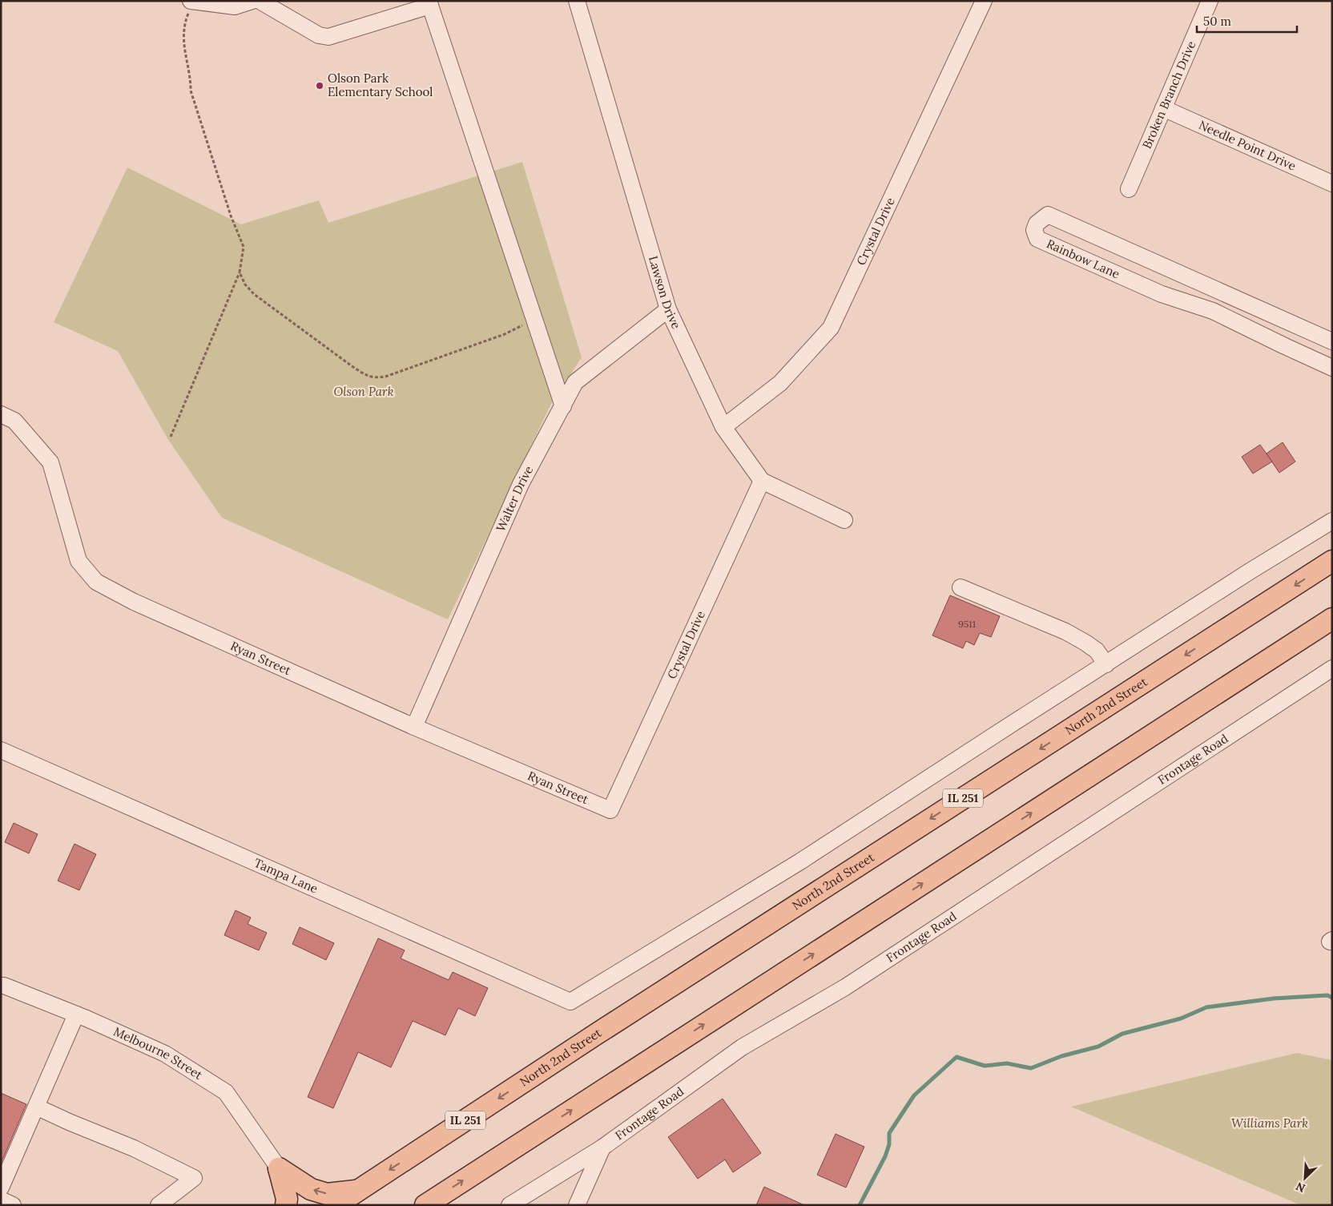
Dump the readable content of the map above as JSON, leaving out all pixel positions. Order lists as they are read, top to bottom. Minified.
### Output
{"streets":{"main road":["North 2nd Street","IL 251"],"street":["Broken Branch Drive","Needle Point Drive","Crystal Drive","Rainbow Lane","Lawson Drive","Walter Drive","Ryan Street","Frontage Road","Tampa Lane","Melbourne Street"]},"crossings":[["Broken Branch Drive","Needle Point Drive"],["Crystal Drive","Lawson Drive"],["Crystal Drive","Ryan Street"],["Lawson Drive","Walter Drive"],["Walter Drive","Ryan Street"]],"parks":["Olson Park","Williams Park"],"places":["Olson Park Elementary School"],"house_numbers":["9511"],"scale_bar":"50 m","north":"bottom left"}
